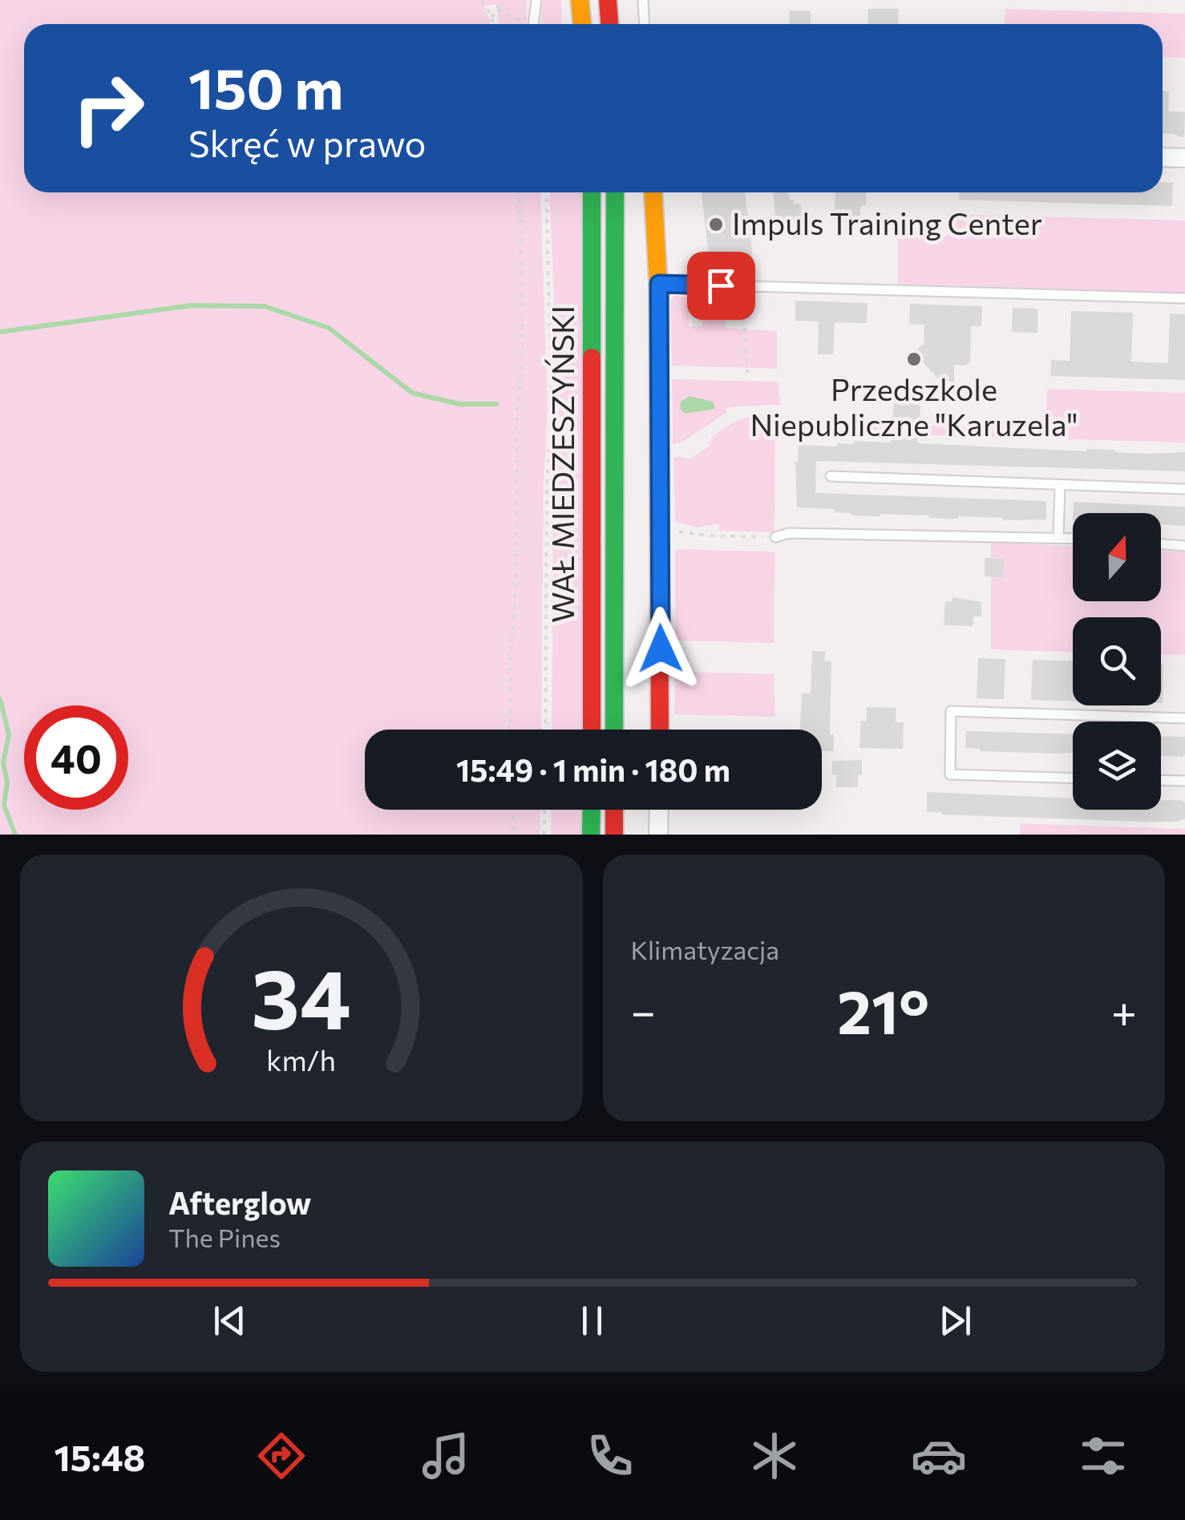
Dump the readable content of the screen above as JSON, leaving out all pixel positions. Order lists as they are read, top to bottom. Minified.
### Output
{"streets":{"main road":["WAŁ MIEDZESZYŃSKI"]},"places":["Impuls Training Center","Przedszkole Niepubliczne \"Karuzela\""],"north":"top","page":{"turn":["150 m","Skręć w prawo"],"limit":"40","trip":"15:49 · 1 min · 180 m","tile":"Klimatyzacja","heat":["−","21°","+"],"song":["Afterglow","The Pines"],"tabs":"15:48","gauge":["34","km/h"]}}
